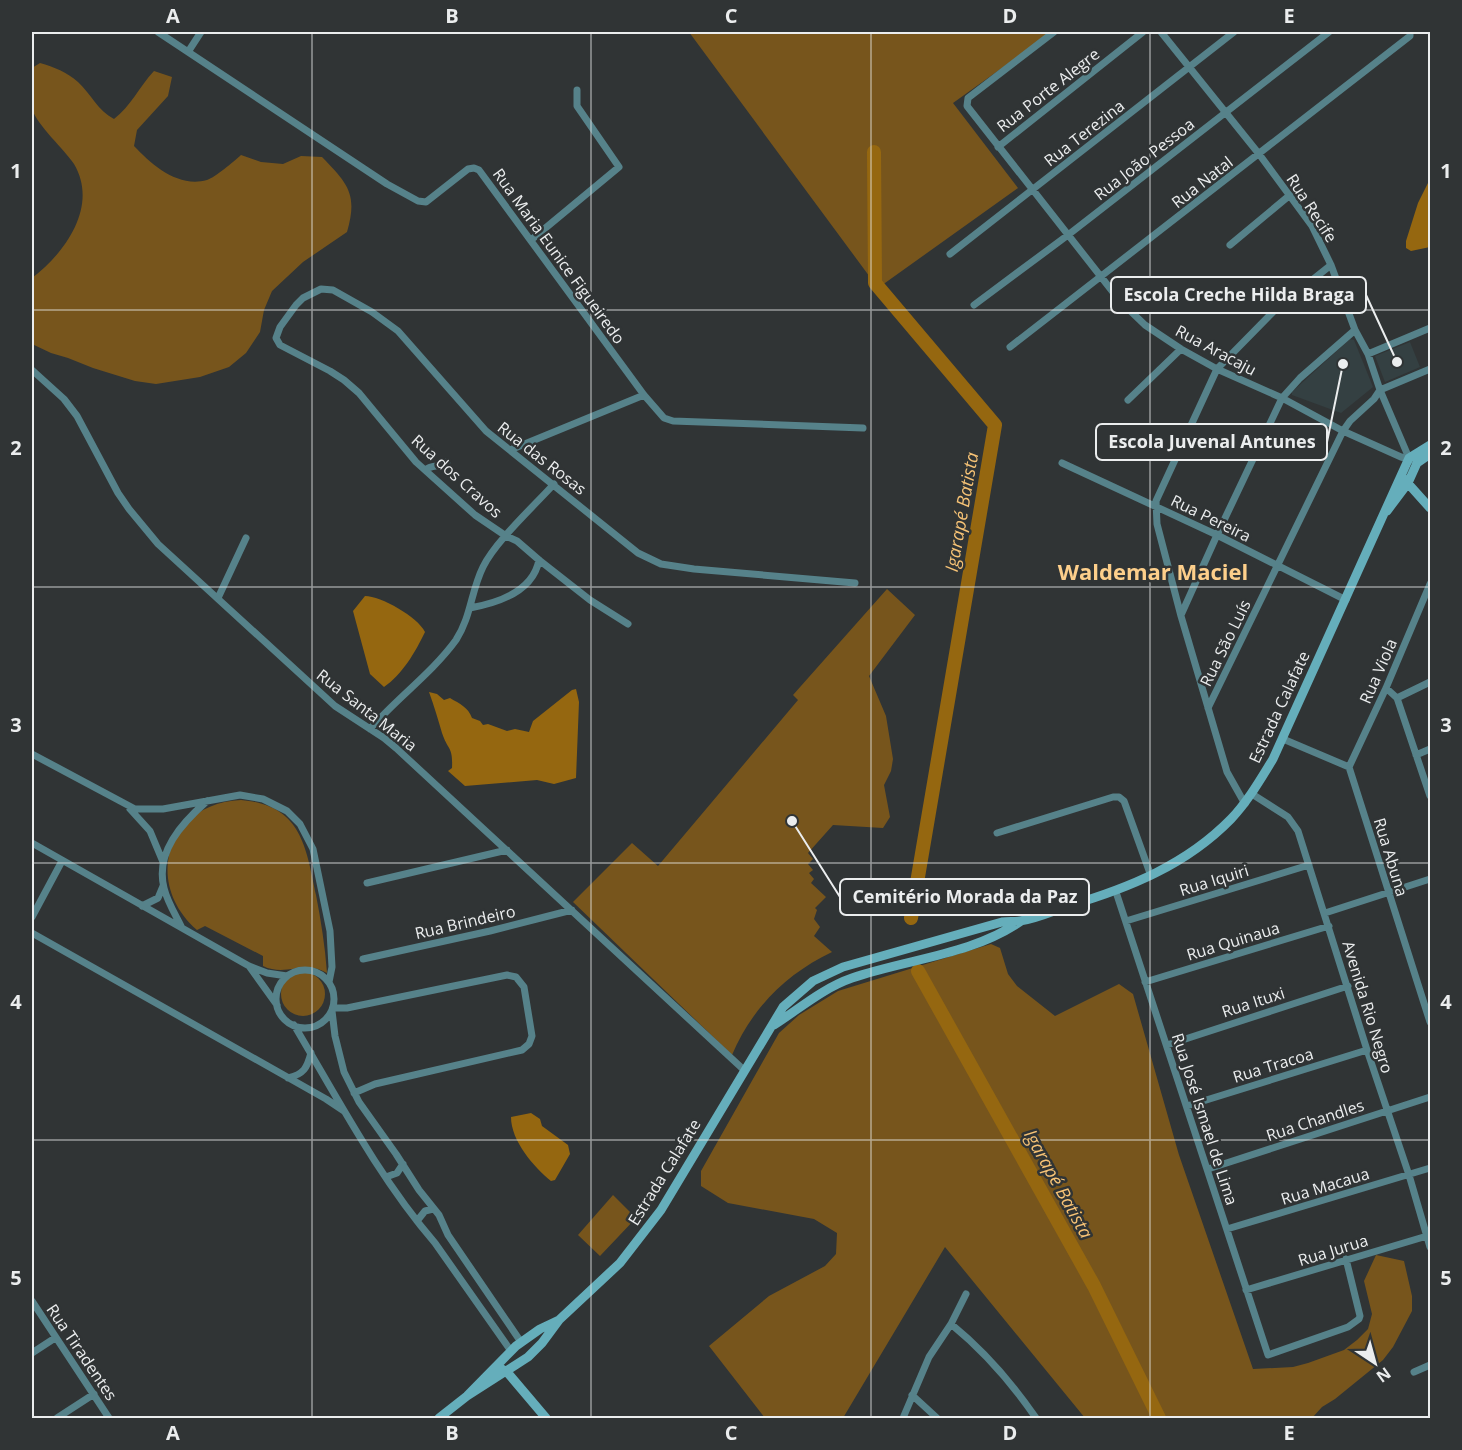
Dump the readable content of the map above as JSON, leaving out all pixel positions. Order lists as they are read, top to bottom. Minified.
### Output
{"streets":{"street":["Rua Porte Alegre","Rua Terezina","Rua João Pessoa","Rua Natal","Rua Recife","Rua Maria Eunice Figueiredo","Rua Aracaju","Rua das Rosas","Rua dos Cravos","Rua Pereira","Rua São Luís","Rua Viola","Estrada Calafate","Rua Santa Maria","Rua Abuna","Rua Iquiri","Rua Brindeiro","Rua Quinaua","Rua Ituxi","Avenida Rio Negro","Rua Tracoa","Rua José Ismael de Lima","Rua Chandles","Rua Macaua","Rua Jurua","Rua Tiradentes"]},"crossings":[["Rua Porte Alegre","Rua Aracaju"],["Rua Terezina","Rua Recife"],["Rua Terezina","Rua Aracaju"],["Rua João Pessoa","Rua Recife"],["Rua João Pessoa","Rua Aracaju"],["Rua Natal","Rua Recife"],["Rua Natal","Rua Aracaju"],["Rua Recife","Rua Aracaju"],["Rua Recife","Rua São Luís"],["Rua Recife","Estrada Calafate"],["Rua Aracaju","Rua São Luís"],["Rua Aracaju","Estrada Calafate"],["Rua das Rosas","Rua dos Cravos"],["Rua Pereira","Rua São Luís"],["Rua Pereira","Estrada Calafate"],["Rua Viola","Rua Abuna"],["Estrada Calafate","Rua Santa Maria"],["Estrada Calafate","Avenida Rio Negro"],["Estrada Calafate","Rua José Ismael de Lima"],["Rua Santa Maria","Rua Brindeiro"],["Rua Iquiri","Avenida Rio Negro"],["Rua Iquiri","Rua José Ismael de Lima"],["Rua Quinaua","Avenida Rio Negro"],["Rua Quinaua","Rua José Ismael de Lima"],["Rua Ituxi","Avenida Rio Negro"],["Rua Ituxi","Rua José Ismael de Lima"],["Avenida Rio Negro","Rua Tracoa"],["Avenida Rio Negro","Rua Chandles"],["Avenida Rio Negro","Rua Macaua"],["Avenida Rio Negro","Rua Jurua"],["Rua Tracoa","Rua José Ismael de Lima"],["Rua José Ismael de Lima","Rua Chandles"],["Rua José Ismael de Lima","Rua Macaua"],["Rua José Ismael de Lima","Rua Jurua"]],"districts":["Waldemar Maciel"],"water":["Igarapé Batista"],"places":["Escola Creche Hilda Braga","Escola Juvenal Antunes","Cemitério Morada da Paz"],"north":"bottom right","grid":{"columns":["A","B","C","D","E"],"rows":["1","2","3","4","5"]}}
